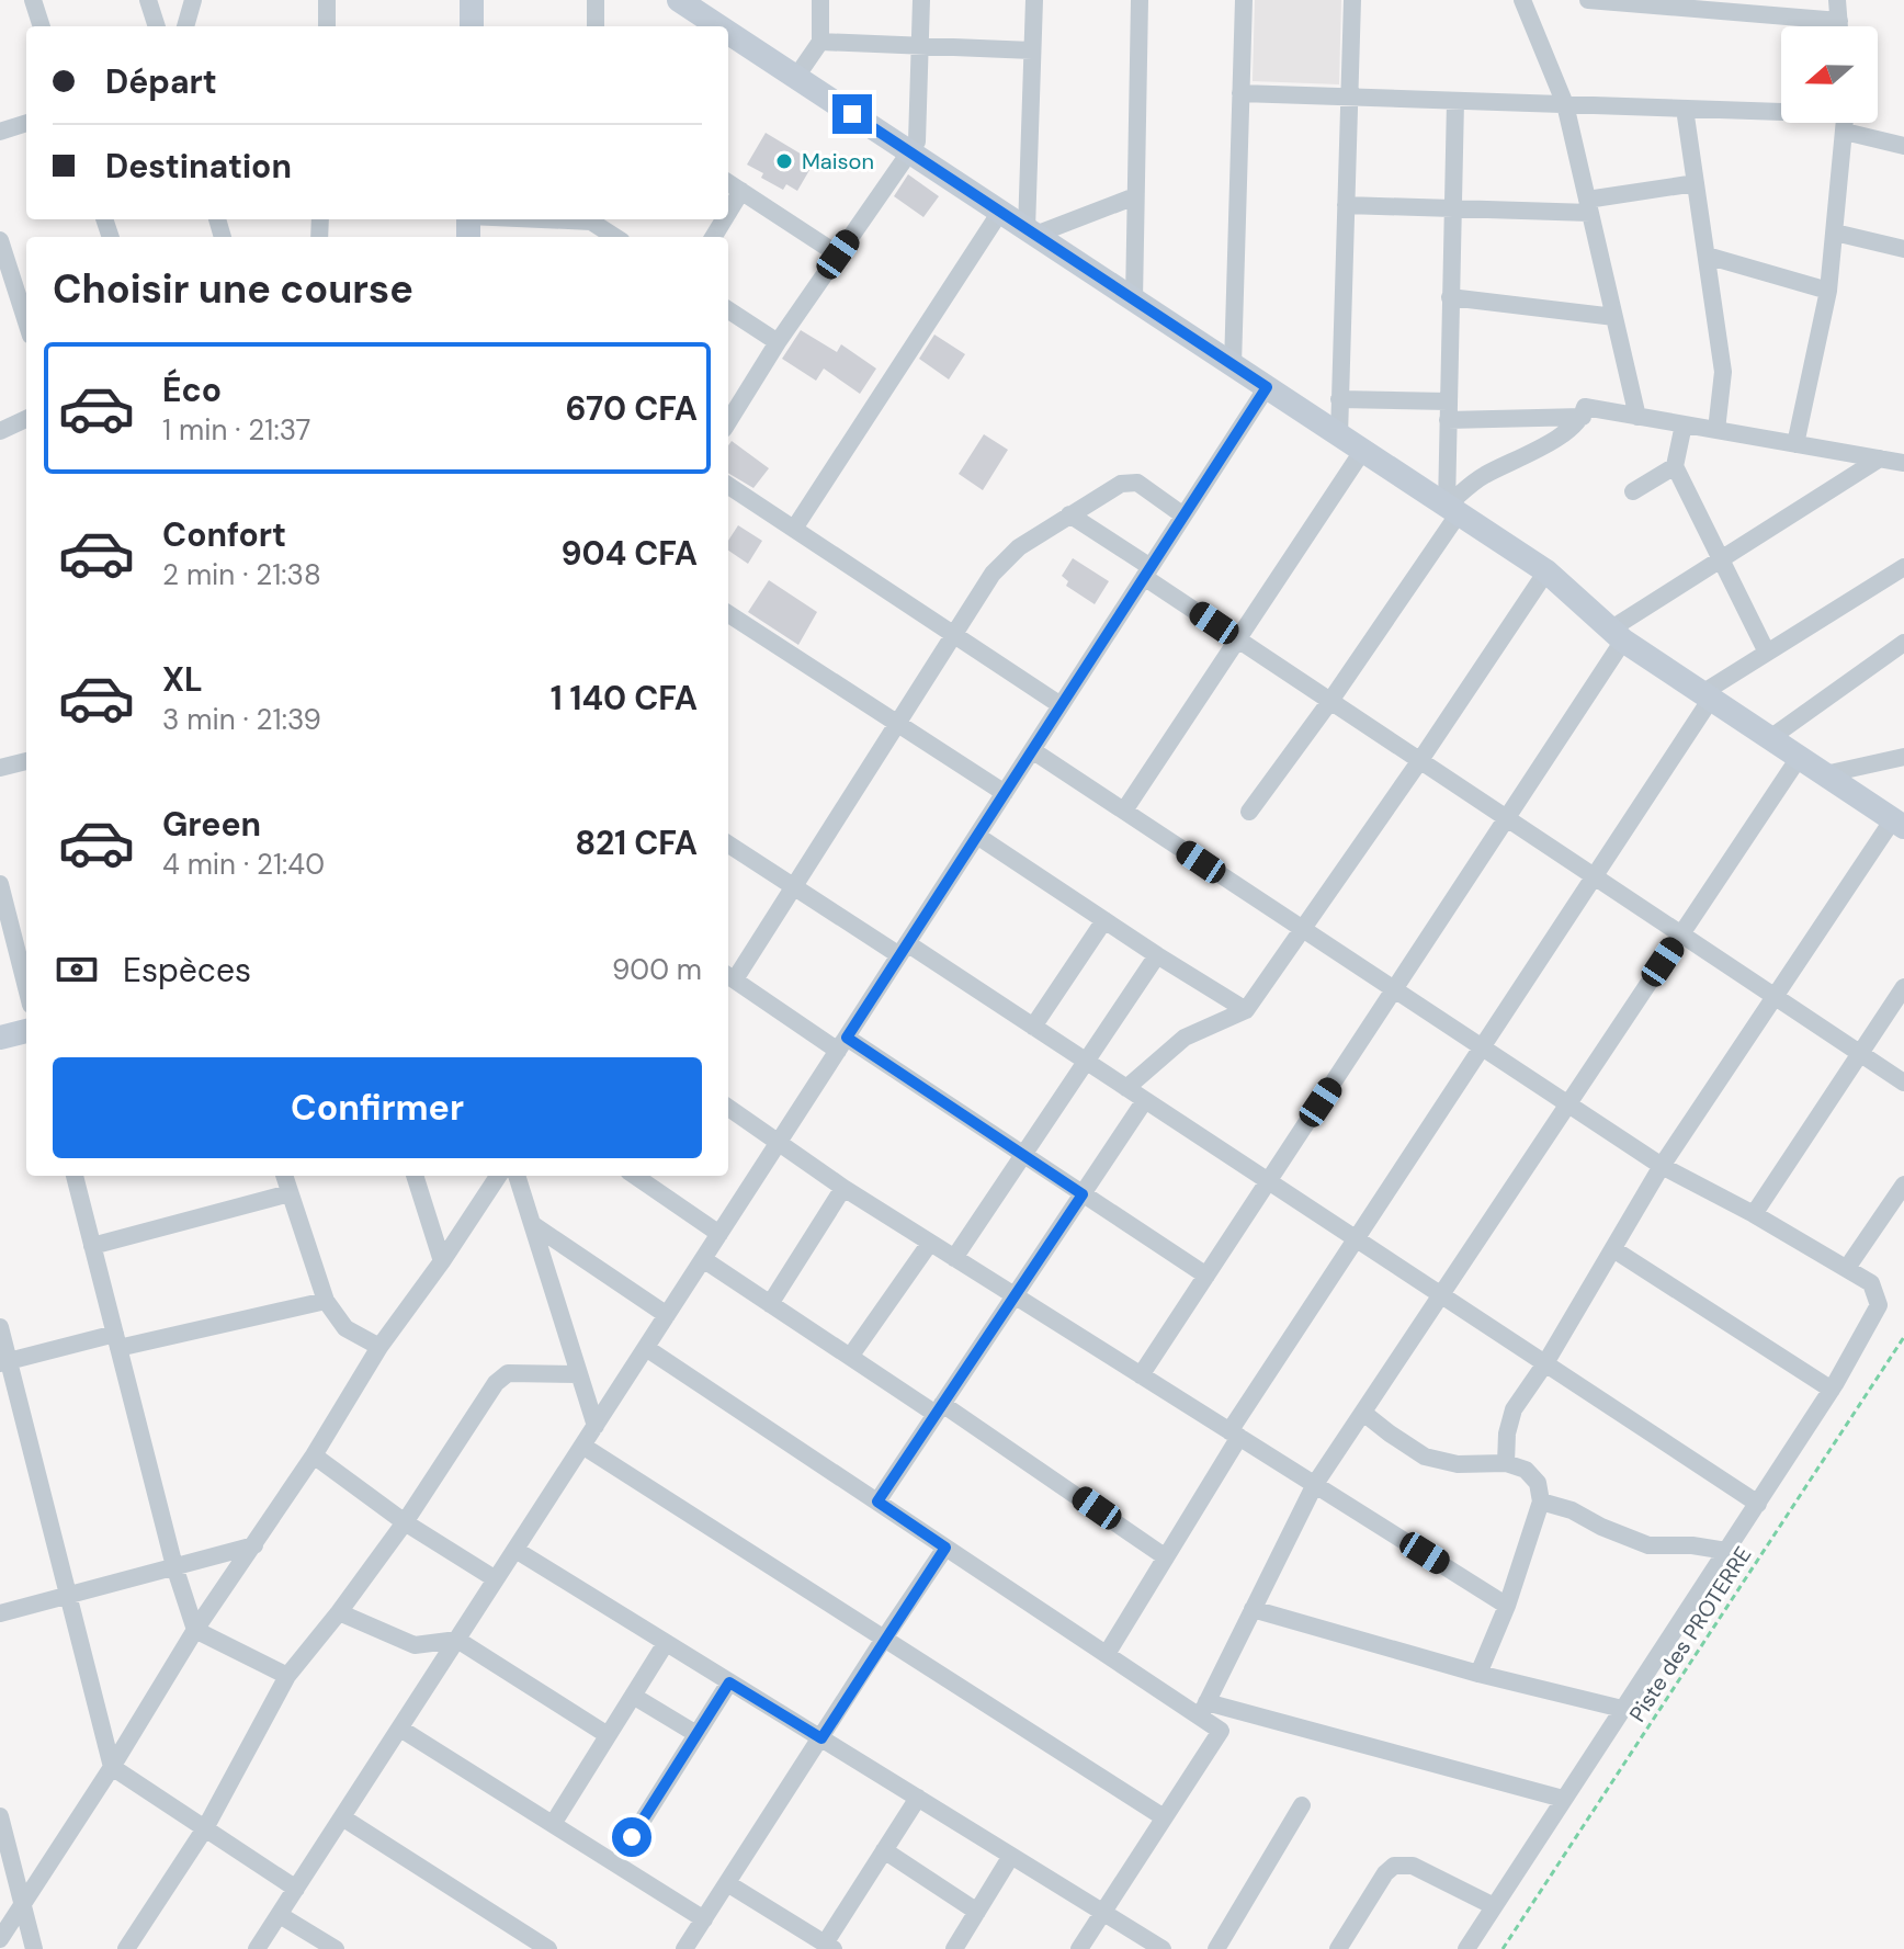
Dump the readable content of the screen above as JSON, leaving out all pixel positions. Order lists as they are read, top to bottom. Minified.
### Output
{"streets":{"path":["Piste des PROTERRE"]},"places":["Maison"],"north":"left","page":{"banner":["Départ","Destination"],"heading":"Choisir une course","list":[{"name":"Éco","note":"1 min · 21:37","value":"670 CFA"},{"name":"Confort","note":"2 min · 21:38","value":"904 CFA"},{"name":"XL","note":"3 min · 21:39","value":"1 140 CFA"},{"name":"Green","note":"4 min · 21:40","value":"821 CFA"}],"pay":["Espèces","900 m"],"buttons":"Confirmer"}}
